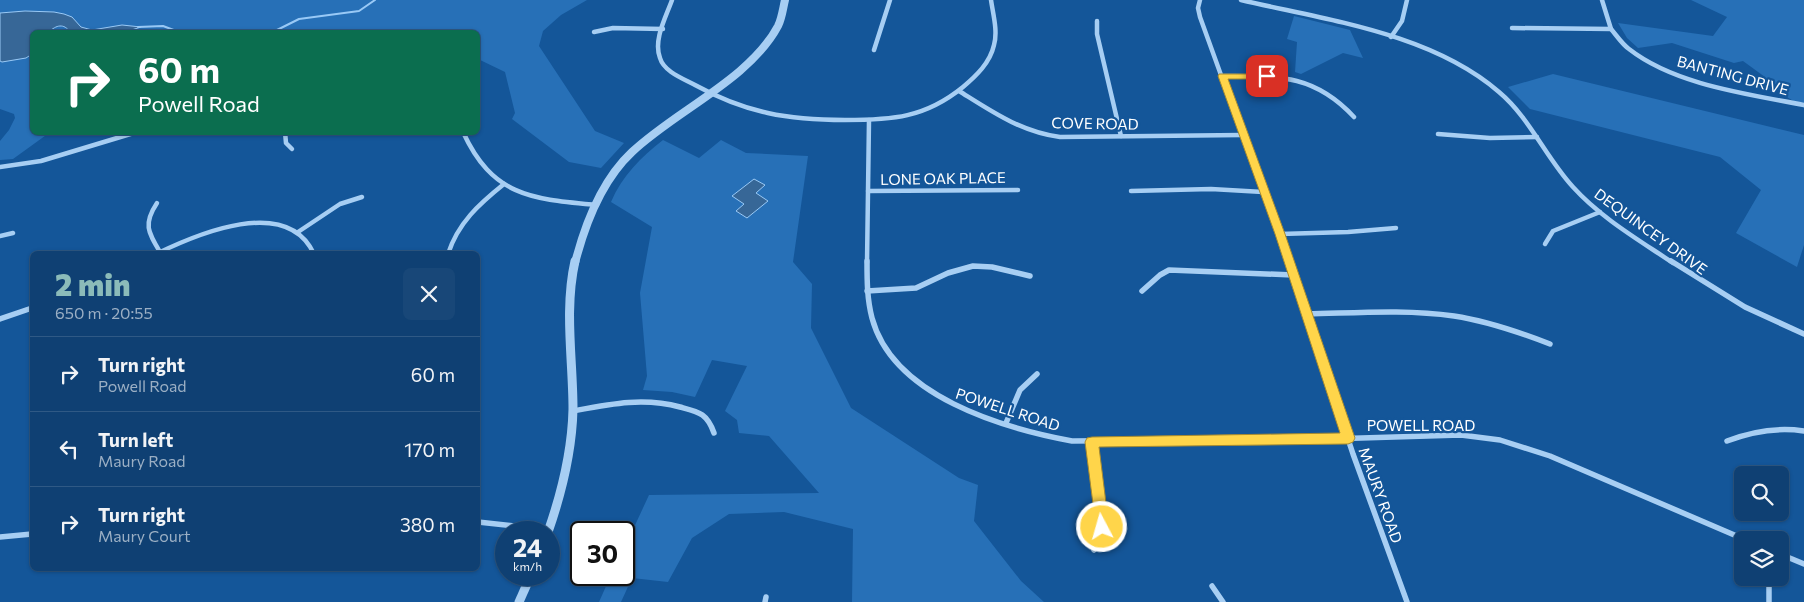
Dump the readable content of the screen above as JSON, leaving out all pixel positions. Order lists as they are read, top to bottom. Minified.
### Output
{"streets":{"street":["BANTING DRIVE","COVE ROAD","LONE OAK PLACE","DEQUINCEY DRIVE","POWELL ROAD","MAURY ROAD"]},"crossings":[["COVE ROAD","MAURY ROAD"],["LONE OAK PLACE","POWELL ROAD"],["POWELL ROAD","MAURY ROAD"]],"page":{"turn":["60 m","Powell Road"],"heading":["2 min","650 m · 20:55"],"list":[{"name":"Turn right","note":"Powell Road","value":"60 m"},{"name":"Turn left","note":"Maury Road","value":"170 m"},{"name":"Turn right","note":"Maury Court","value":"380 m"}],"speed":"24 km/h","limit":"30"}}
